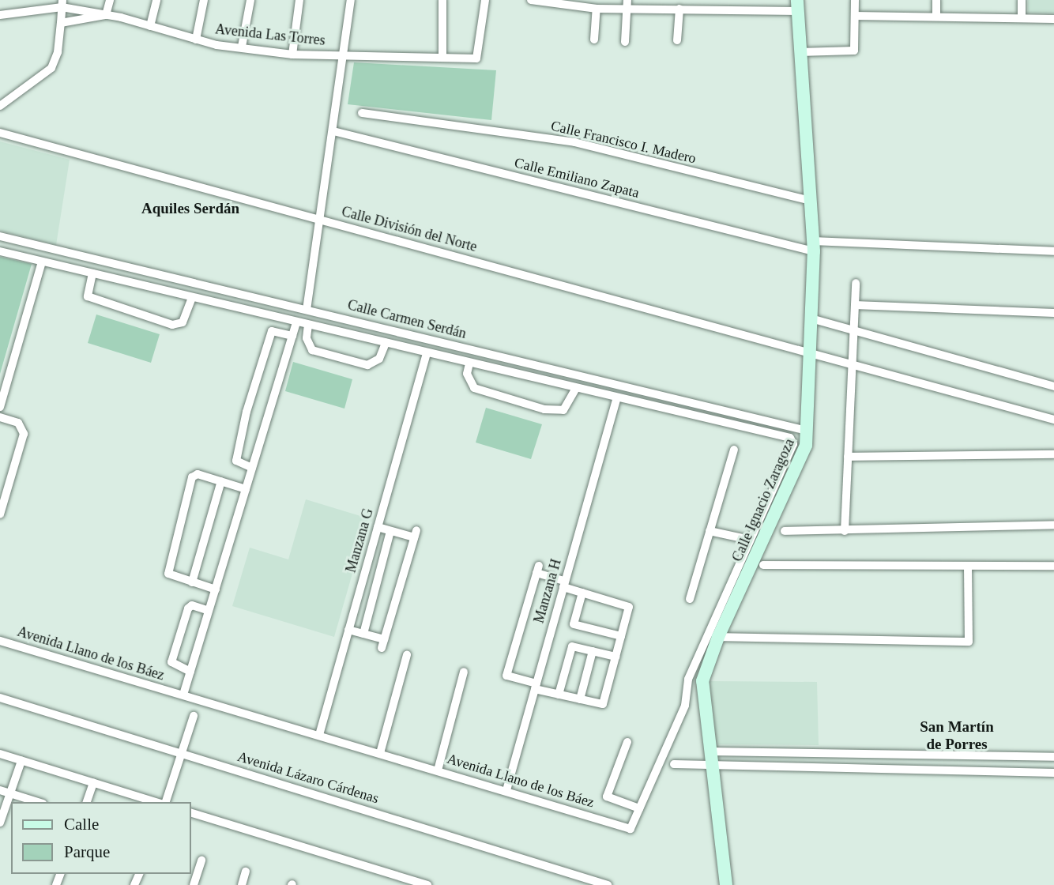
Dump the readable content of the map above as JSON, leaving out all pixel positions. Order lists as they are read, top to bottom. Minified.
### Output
{"streets":{"street":["Avenida Las Torres","Calle Francisco I. Madero","Calle Emiliano Zapata","Calle División del Norte","Calle Carmen Serdán","Calle Ignacio Zaragoza","Manzana G","Manzana H","Avenida Llano de los Báez","Avenida Lázaro Cárdenas"]},"crossings":[["Calle Francisco I. Madero","Calle Ignacio Zaragoza"],["Calle Emiliano Zapata","Calle Ignacio Zaragoza"],["Calle División del Norte","Calle Ignacio Zaragoza"],["Calle Carmen Serdán","Calle Ignacio Zaragoza"],["Calle Carmen Serdán","Manzana G"],["Calle Carmen Serdán","Manzana H"],["Calle Carmen Serdán","Avenida Llano de los Báez"],["Manzana G","Avenida Llano de los Báez"],["Manzana H","Avenida Llano de los Báez"]],"districts":["Aquiles Serdán","San Martín de Porres"],"legend":["Calle","Parque"]}
